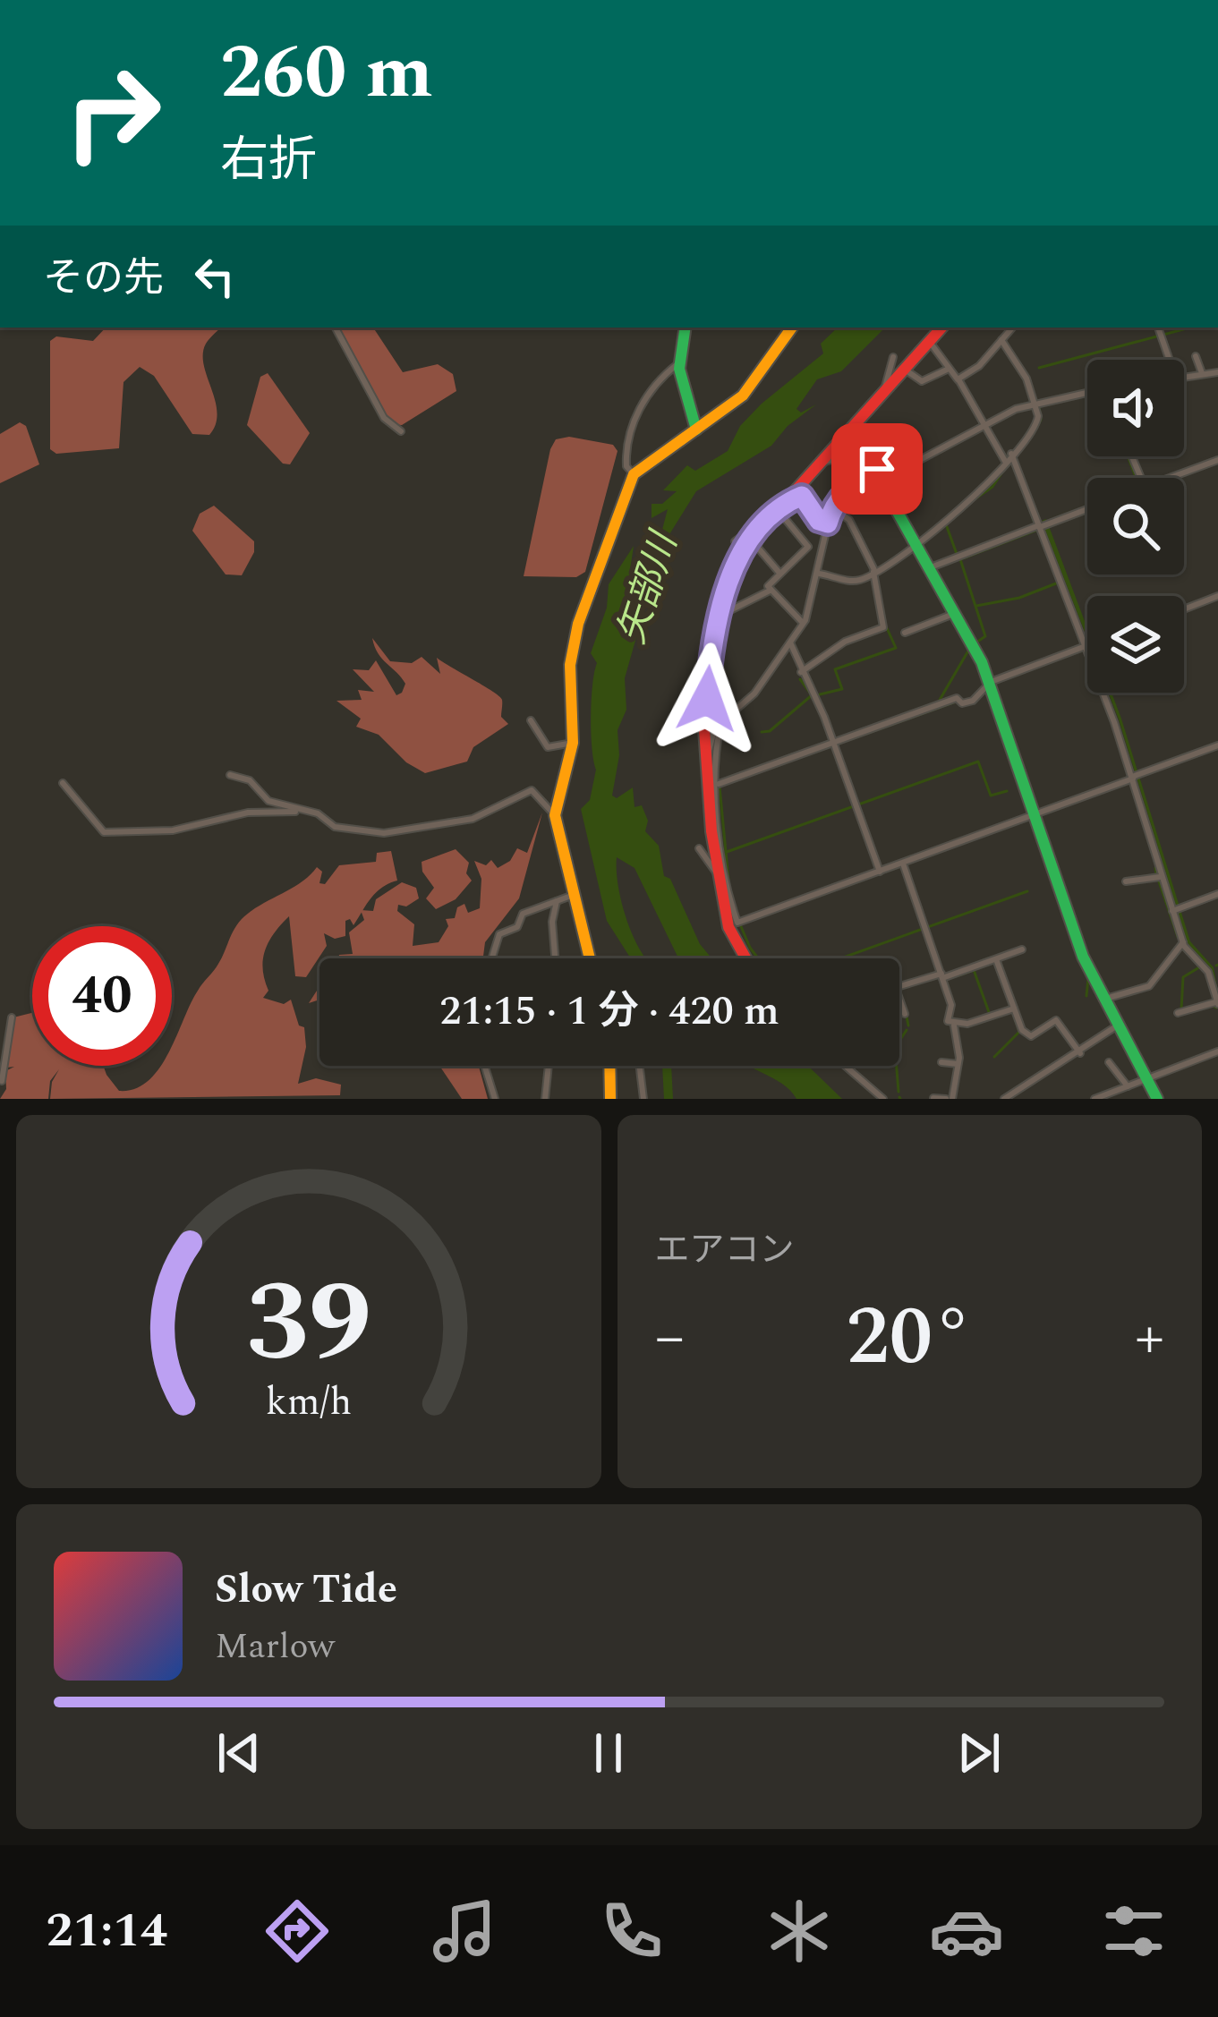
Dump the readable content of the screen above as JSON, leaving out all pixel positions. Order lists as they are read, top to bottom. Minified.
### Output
{"water":["矢部川"],"page":{"turn":["260 m","右折"],"then":"その先","limit":"40","trip":"21:15 · 1 分 · 420 m","tile":"エアコン","heat":["−","20°","+"],"song":["Slow Tide","Marlow"],"tabs":"21:14","gauge":["39","km/h"]}}
